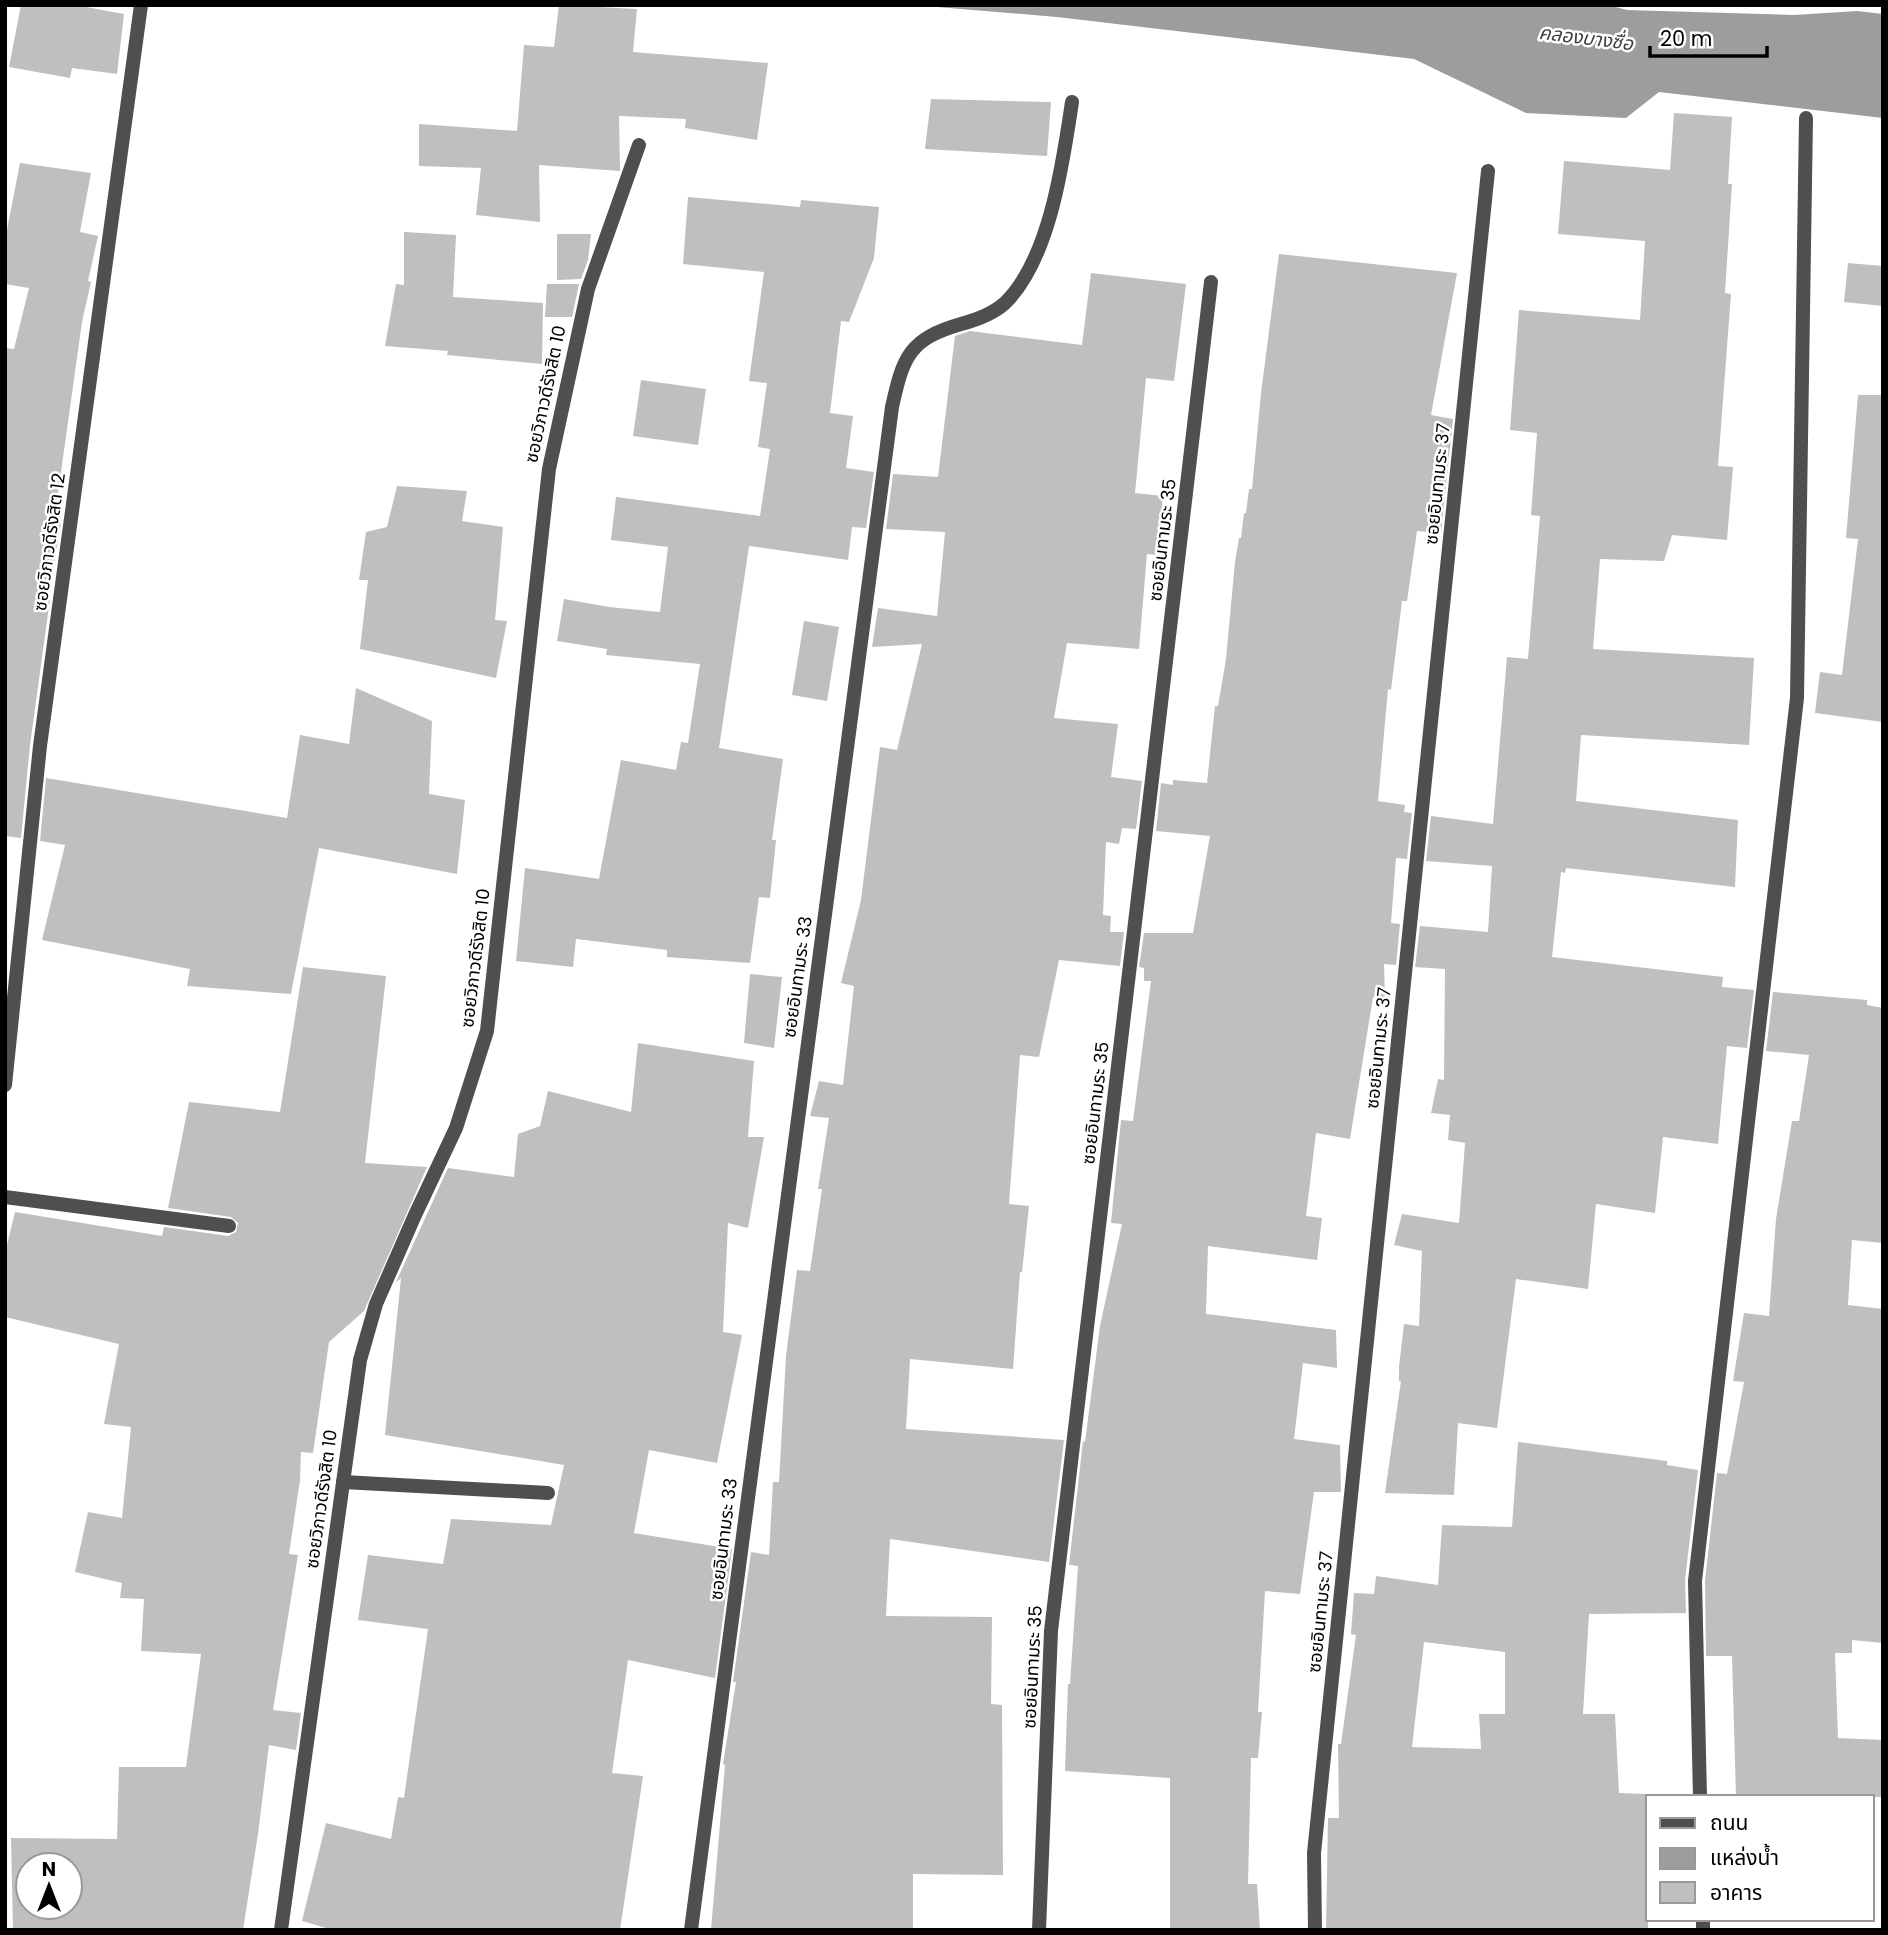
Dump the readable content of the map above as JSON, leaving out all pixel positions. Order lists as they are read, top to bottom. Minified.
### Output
{"streets":{"street":["ซอยวิภาวดีรังสิต 10","ซอยอินทามระ 37","ซอยอินทามระ 35","ซอยวิภาวดีรังสิต 12","ซอยอินทามระ 33"]},"water":["คลองบางซื่อ"],"legend":["ถนน","แหล่งน้ำ","อาคาร"],"scale_bar":"20 m","north":"top"}
